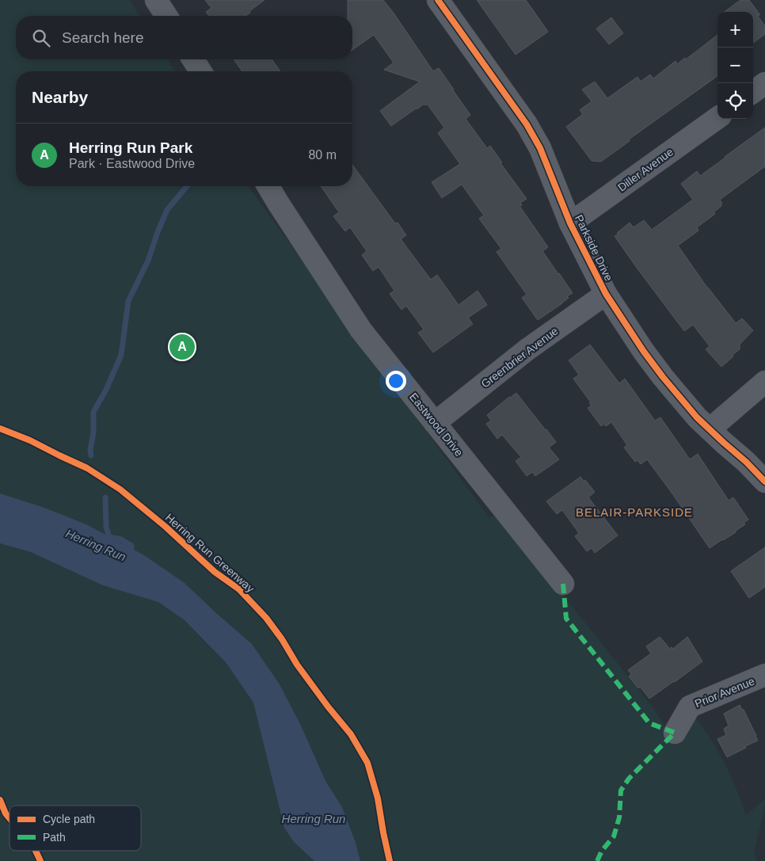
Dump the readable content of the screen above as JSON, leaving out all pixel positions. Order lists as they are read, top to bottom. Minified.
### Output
{"streets":{"street":["Diller Avenue","Parkside Drive","Greenbrier Avenue","Eastwood Drive","Prior Avenue"],"cycle path":["Herring Run Greenway"]},"crossings":[["Diller Avenue","Parkside Drive"],["Parkside Drive","Greenbrier Avenue"],["Greenbrier Avenue","Eastwood Drive"]],"districts":["BELAIR-PARKSIDE"],"water":["Herring Run"],"legend":["Cycle path","Path"],"page":{"map_buttons":["+","−"],"search":"Search here","heading":"Nearby","list":[{"mark":"A","name":"Herring Run Park","note":"Park · Eastwood Drive","value":"80 m"}],"pins":"A"}}
